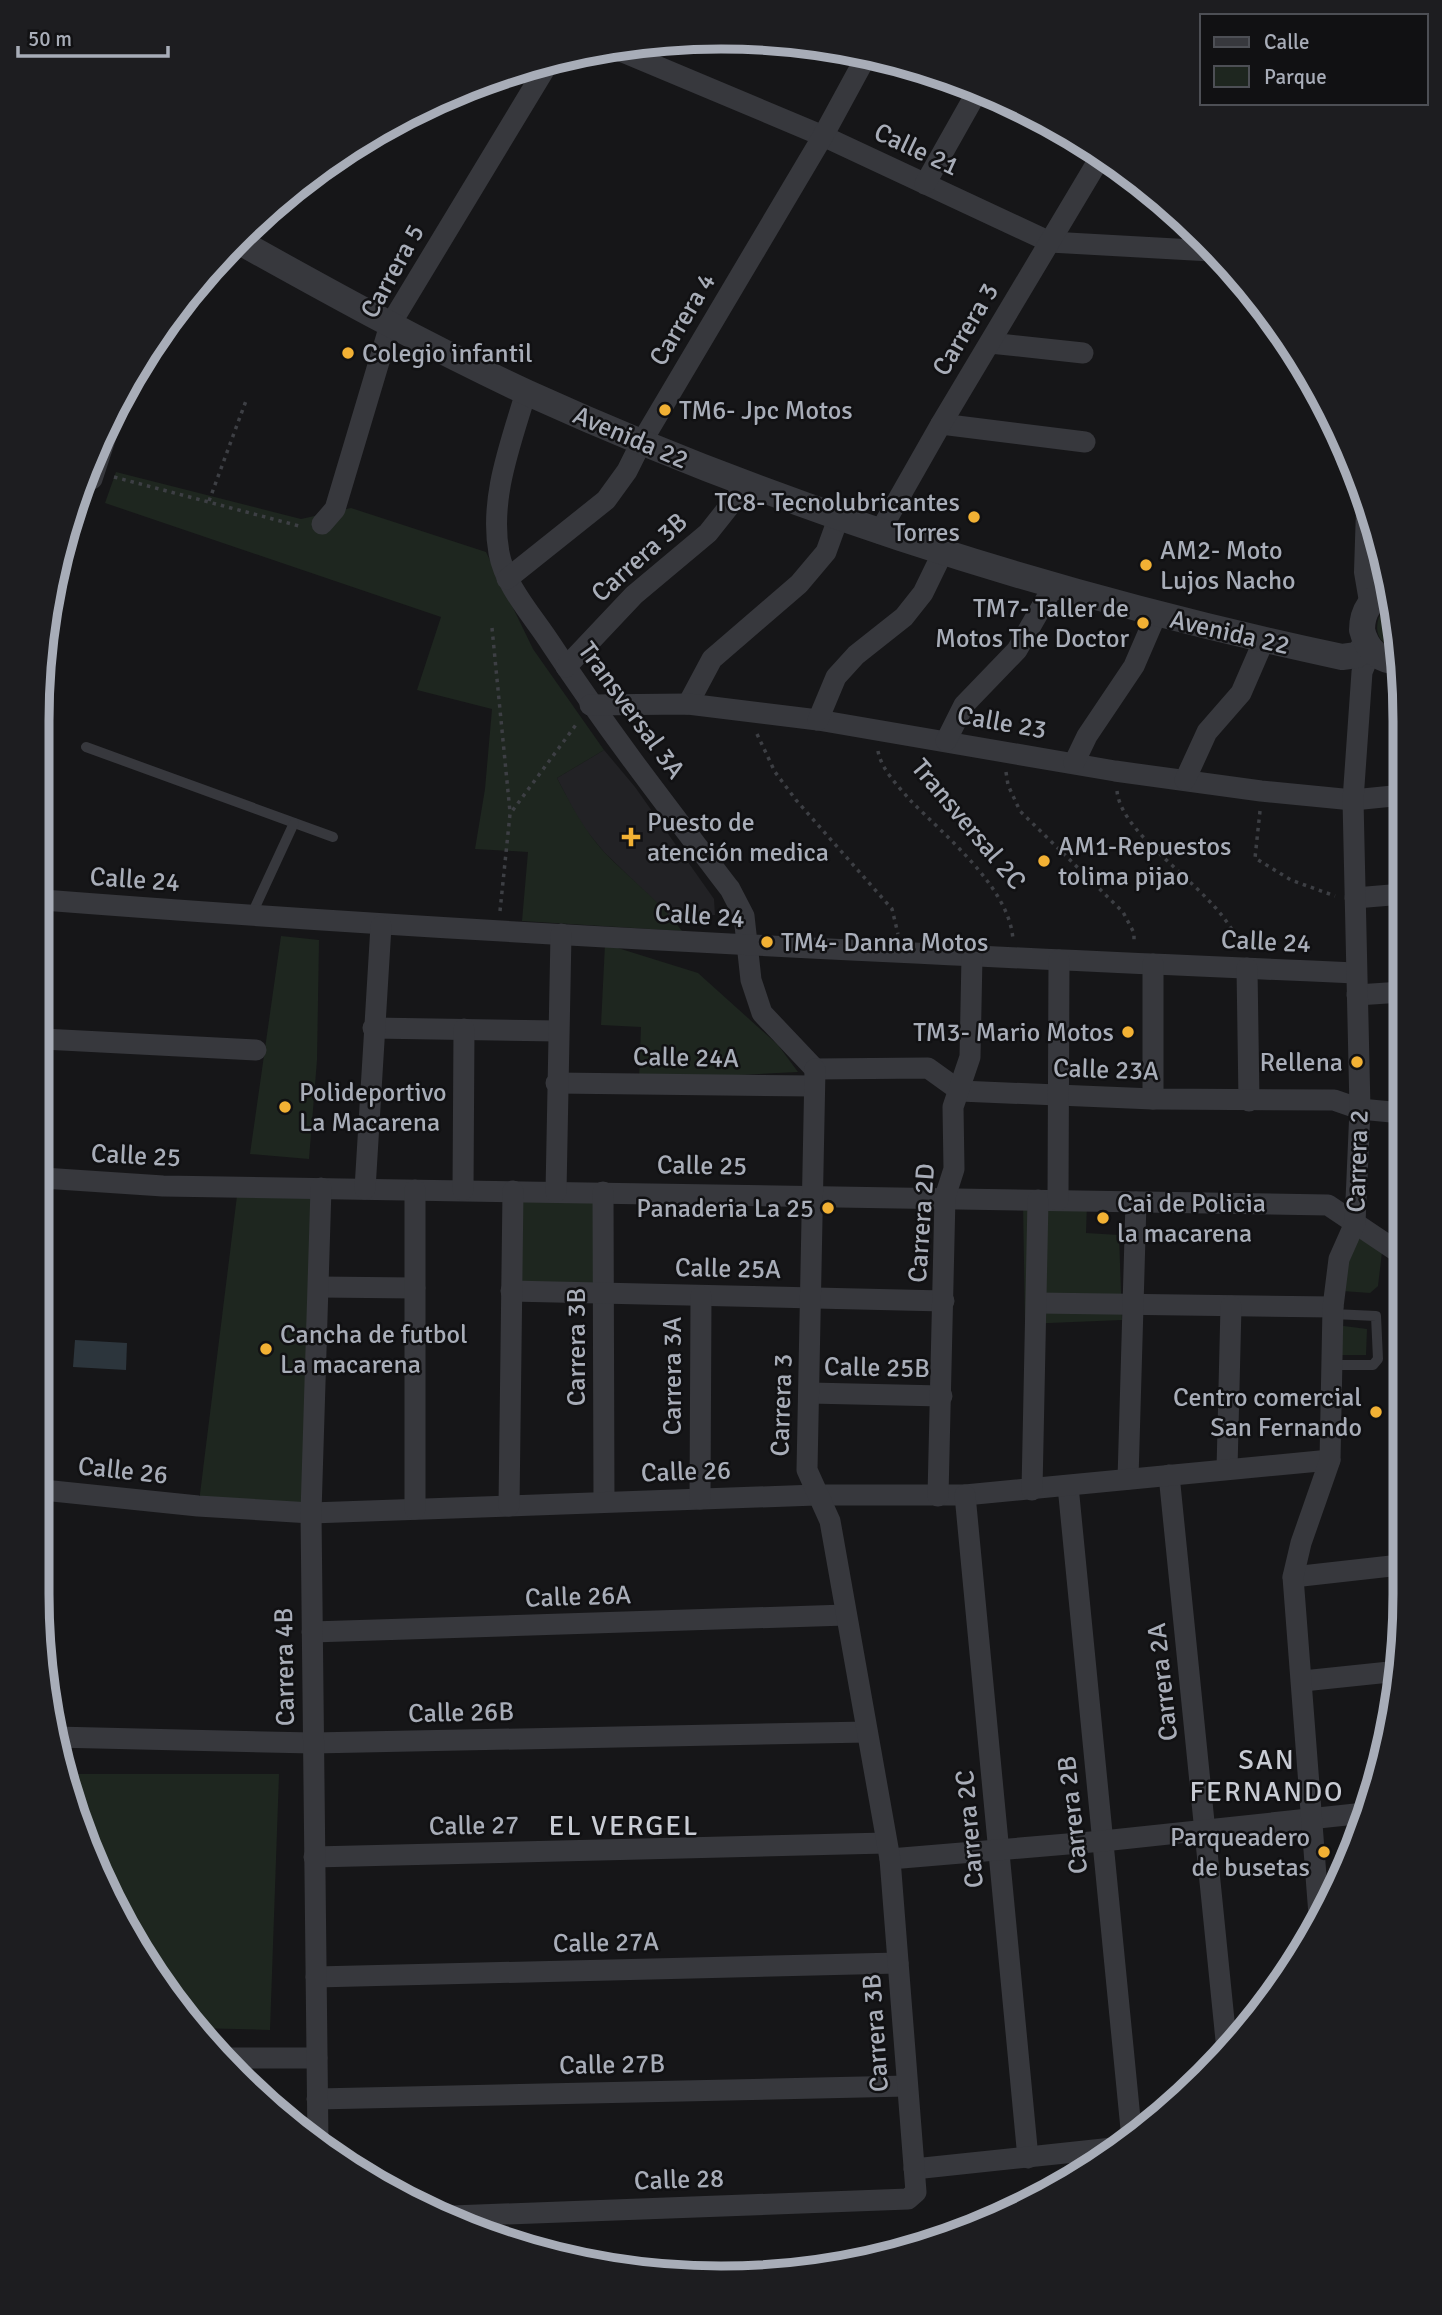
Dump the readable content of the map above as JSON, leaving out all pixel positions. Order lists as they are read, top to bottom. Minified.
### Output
{"streets":{"street":["Calle 21","Carrera 5","Carrera 4","Carrera 3","Avenida 22","Carrera 3B","Transversal 3A","Calle 23","Transversal 2C","Calle 24","Calle 24A","Calle 23A","Calle 25","Carrera 2","Carrera 2D","Calle 25A","Calle 25B","Carrera 3A","Calle 26","Calle 26A","Carrera 4B","Carrera 2A","Calle 26B","Carrera 2B","Calle 27","Carrera 2C","Calle 27A","Calle 27B","Calle 28"]},"crossings":[["Calle 21","Carrera 4"],["Calle 21","Carrera 3"],["Carrera 5","Avenida 22"],["Carrera 4","Avenida 22"],["Carrera 4","Transversal 3A"],["Carrera 3","Avenida 22"],["Carrera 3","Carrera 3B"],["Carrera 3","Calle 24A"],["Carrera 3","Calle 25"],["Carrera 3","Calle 25A"],["Carrera 3","Calle 25B"],["Carrera 3","Calle 26"],["Carrera 3","Calle 26A"],["Carrera 3","Calle 26B"],["Carrera 3","Calle 27"],["Avenida 22","Carrera 3B"],["Avenida 22","Transversal 3A"],["Avenida 22","Transversal 2C"],["Avenida 22","Carrera 2"],["Carrera 3B","Transversal 3A"],["Carrera 3B","Calle 25"],["Carrera 3B","Calle 25A"],["Carrera 3B","Calle 26"],["Carrera 3B","Calle 27"],["Carrera 3B","Calle 27A"],["Carrera 3B","Calle 27B"],["Carrera 3B","Calle 28"],["Transversal 3A","Calle 23"],["Transversal 3A","Calle 24"],["Calle 23","Transversal 2C"],["Calle 23","Carrera 2"],["Transversal 2C","Calle 24"],["Calle 24","Carrera 2"],["Calle 24","Carrera 2D"],["Calle 23A","Carrera 2"],["Calle 23A","Carrera 2D"],["Calle 25","Carrera 2"],["Calle 25","Carrera 2D"],["Calle 25","Carrera 4B"],["Carrera 2","Calle 26"],["Carrera 2","Calle 27"],["Carrera 2D","Calle 25A"],["Carrera 2D","Calle 25B"],["Carrera 2D","Calle 26"],["Calle 25A","Carrera 3A"],["Carrera 3A","Calle 26"],["Calle 26","Carrera 4B"],["Calle 26","Carrera 2A"],["Calle 26","Carrera 2B"],["Calle 26","Carrera 2C"],["Calle 26A","Carrera 4B"],["Carrera 4B","Calle 26B"],["Carrera 4B","Calle 27"],["Carrera 4B","Calle 27A"],["Carrera 4B","Calle 27B"],["Carrera 2A","Calle 27"],["Carrera 2B","Calle 27"],["Calle 27","Carrera 2C"]],"districts":["SAN FERNANDO","EL VERGEL"],"places":{"other":["Colegio infantil","TM6- Jpc Motos","TC8- Tecnolubricantes Torres","AM2- Moto Lujos Nacho","TM7- Taller de Motos The Doctor","AM1-Repuestos tolima pijao","TM4- Danna Motos","TM3- Mario Motos","Rellena","Polideportivo La Macarena","Panaderia La 25","Cai de Policia la macarena","Cancha de futbol La macarena","Centro comercial San Fernando","Parqueadero de busetas"],"health":["Puesto de atención medica"]},"legend":["Calle","Parque"],"scale_bar":"50 m"}
